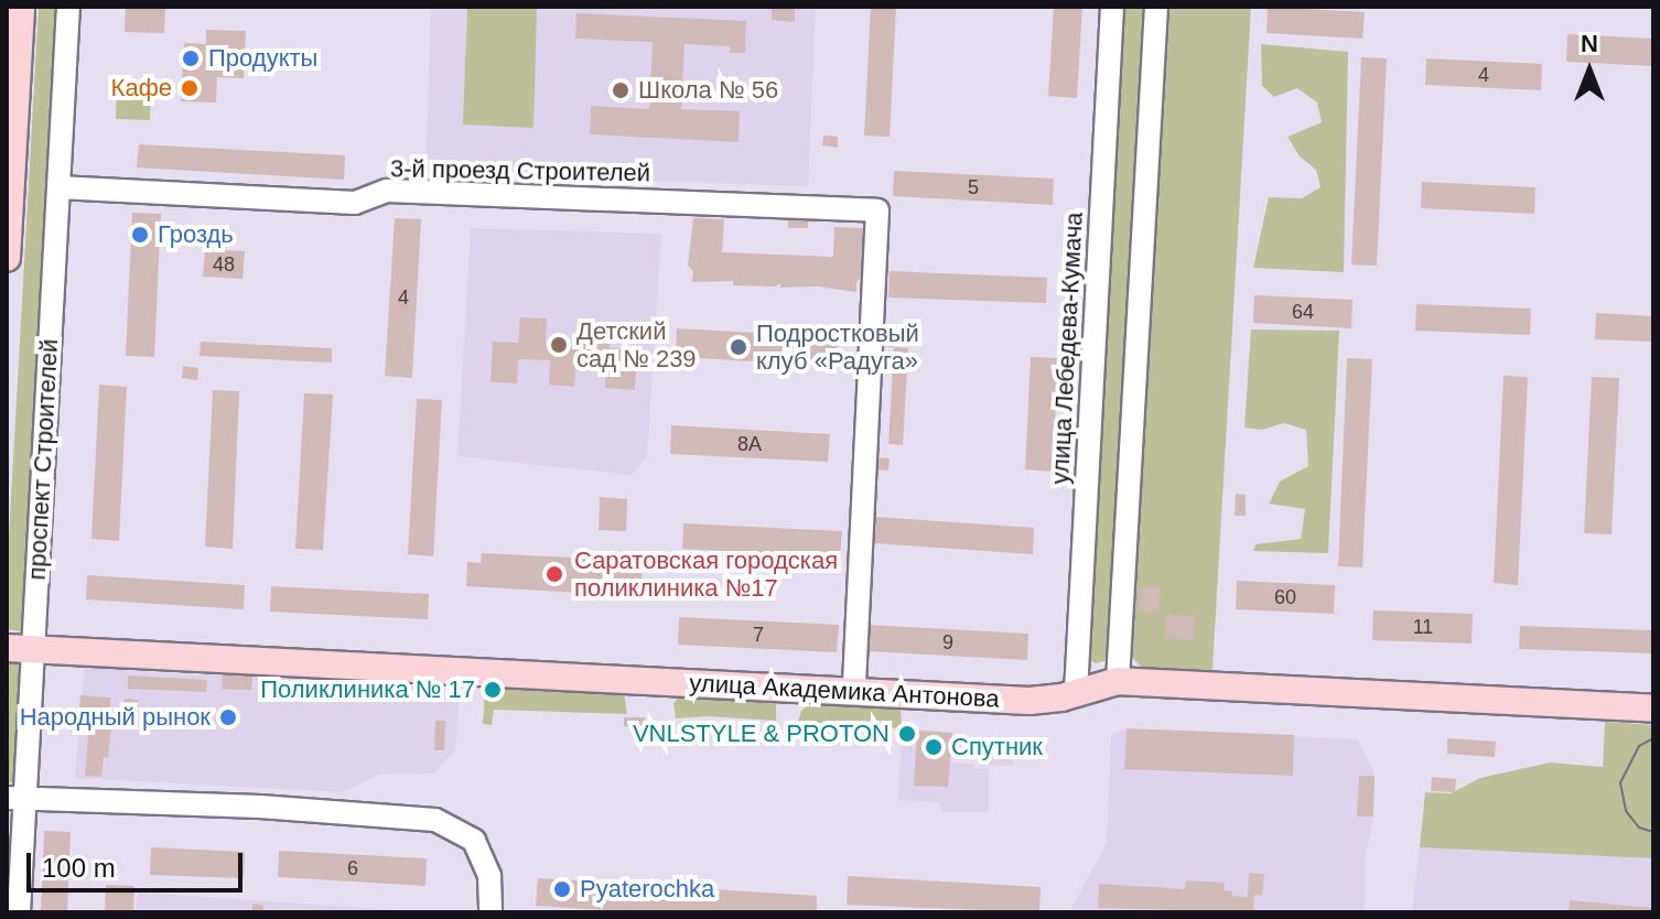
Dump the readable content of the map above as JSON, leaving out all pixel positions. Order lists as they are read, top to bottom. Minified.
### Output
{"streets":{"main road":["улица Академика Антонова"],"street":["3-й проезд Строителей","улица Лебедева-Кумача","проспект Строителей"]},"crossings":[["3-й проезд Строителей","проспект Строителей"],["3-й проезд Строителей","улица Академика Антонова"],["улица Лебедева-Кумача","улица Академика Антонова"],["проспект Строителей","улица Академика Антонова"]],"places":["Продукты","Кафе","Школа № 56","Гроздь","Детский сад № 239","Подростковый клуб «Радуга»","Саратовская городская поликлиника №17","Поликлиника № 17","Народный рынок","VNLSTYLE & PROTON","Спутник","Pyaterochka"],"house_numbers":["4","5","48","4","64","8А","60","11","7","9","6"],"scale_bar":"100 m","north":"top"}
